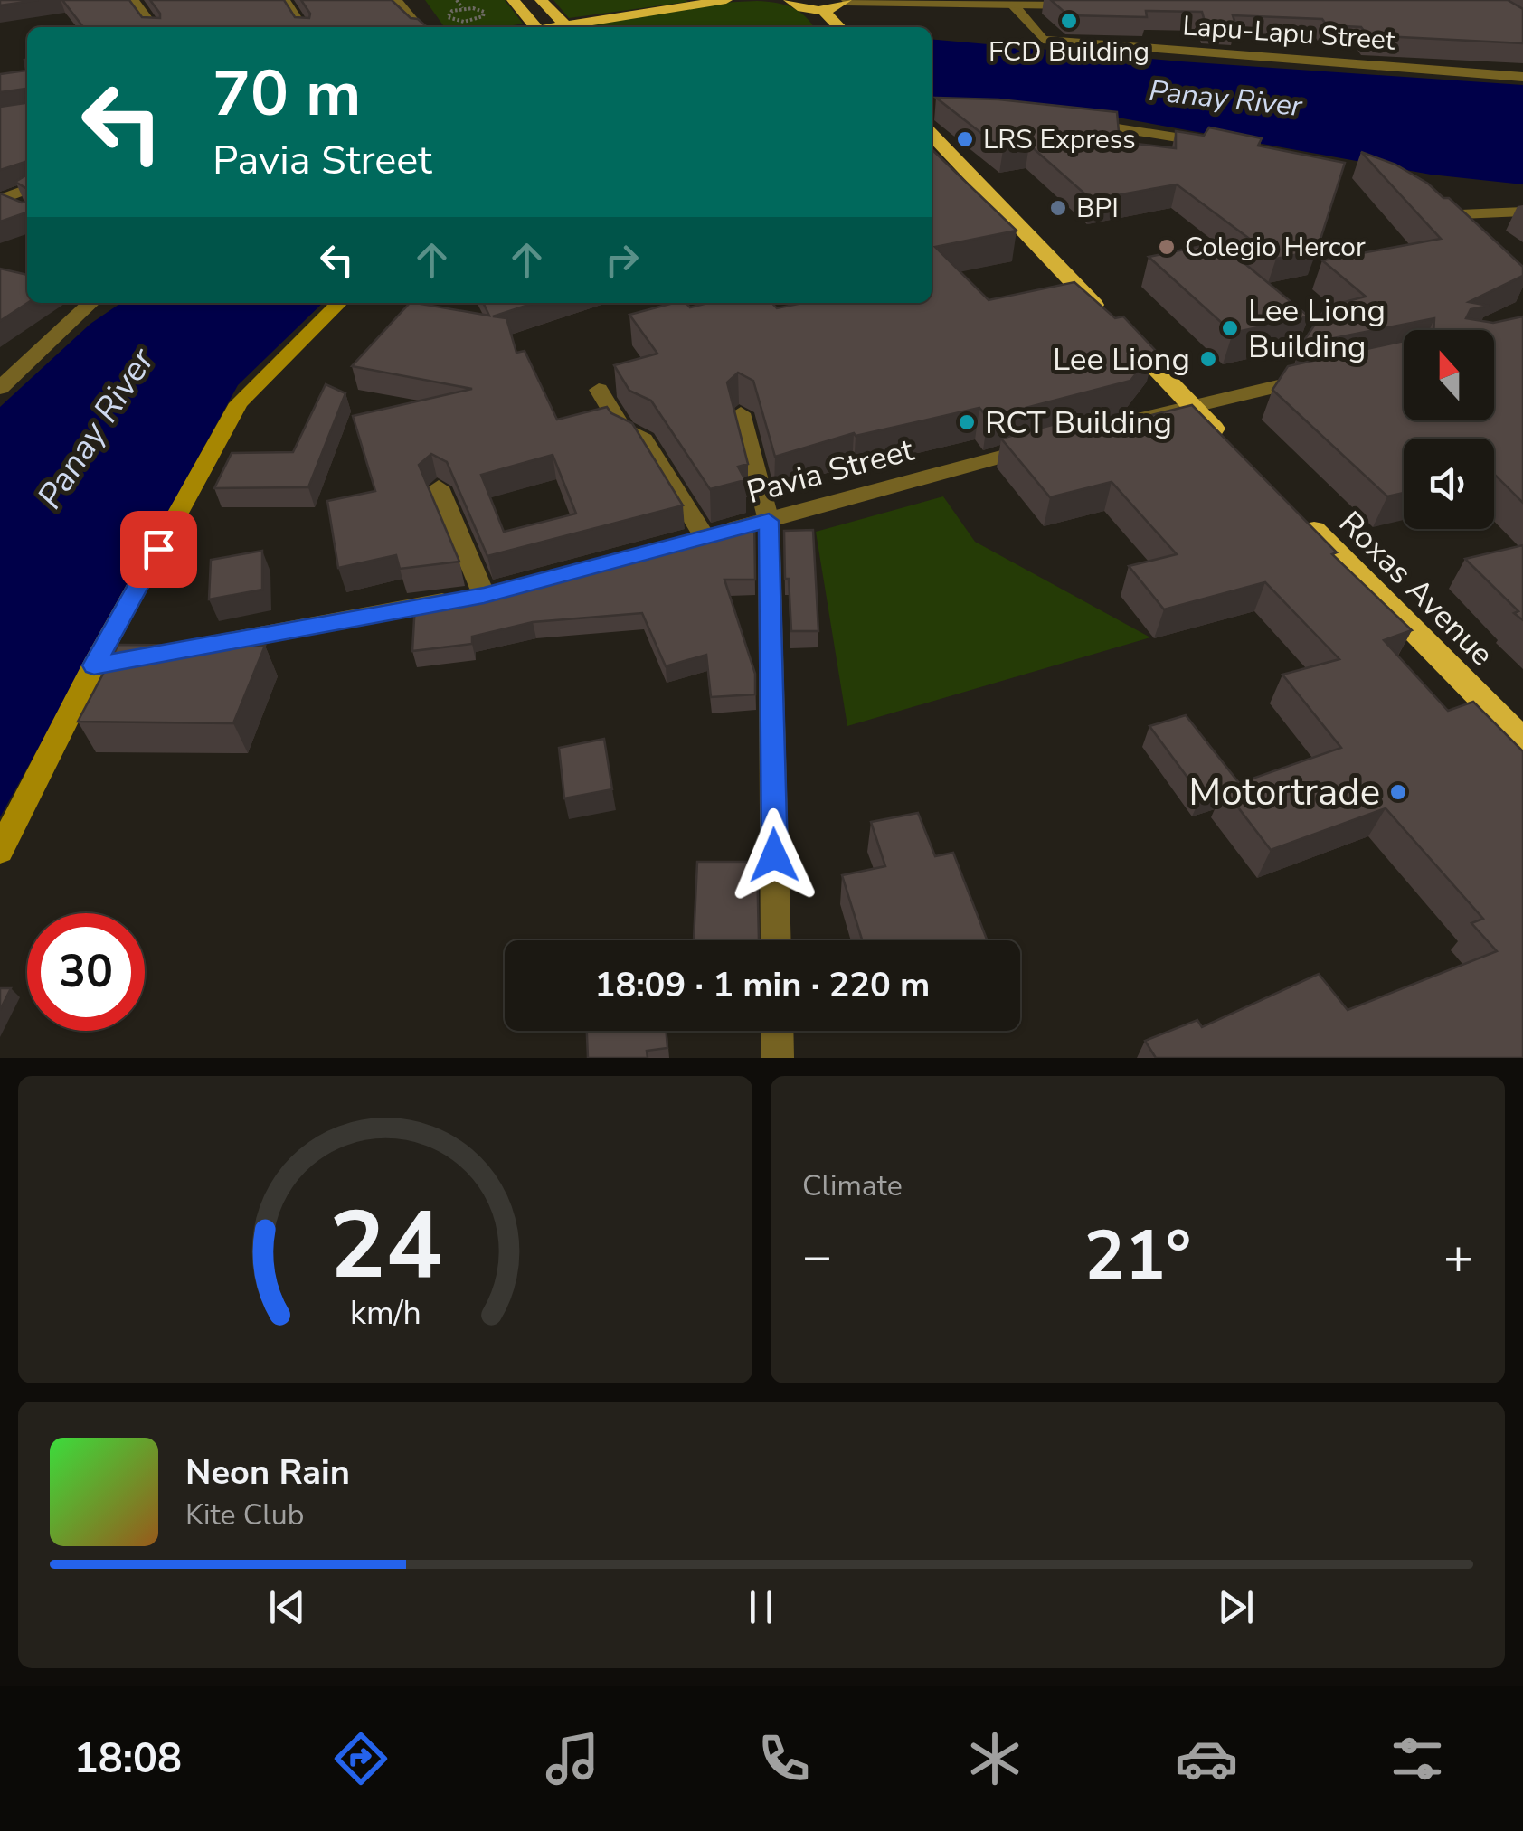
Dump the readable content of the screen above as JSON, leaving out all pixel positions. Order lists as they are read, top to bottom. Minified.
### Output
{"streets":{"highway":["Roxas Avenue"],"street":["Lapu-Lapu Street","Pavia Street"]},"water":["Panay River"],"places":["FCD Building","LRS Express","BPI","Colegio Hercor","Lee Liong Building","Lee Liong","RCT Building","Motortrade"],"north":"top","page":{"turn":["70 m","Pavia Street"],"limit":"30","trip":"18:09 · 1 min · 220 m","tile":"Climate","heat":["−","21°","+"],"song":["Neon Rain","Kite Club"],"tabs":"18:08","gauge":["24","km/h"]}}
